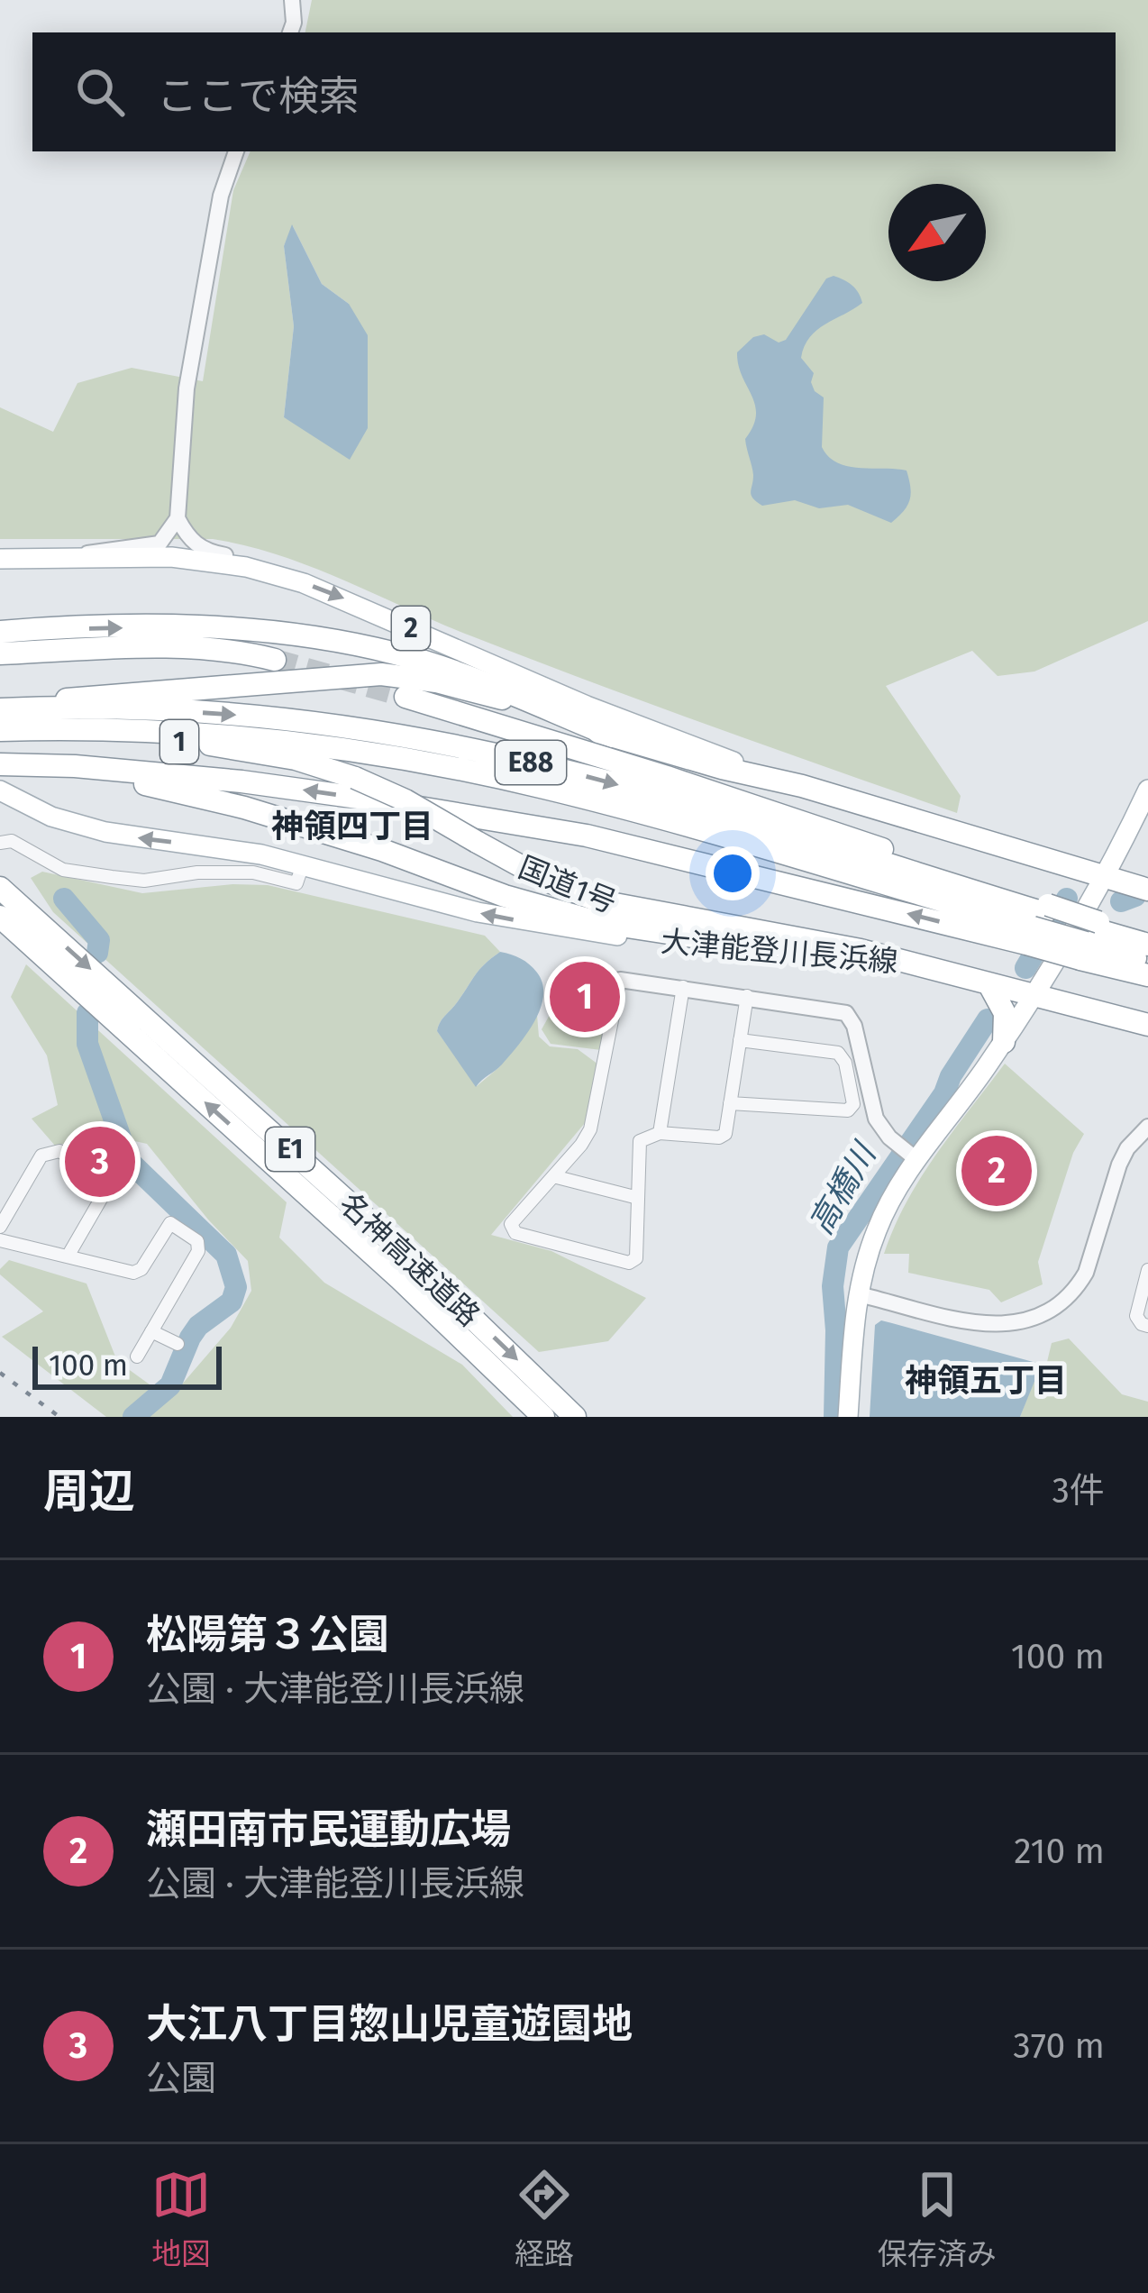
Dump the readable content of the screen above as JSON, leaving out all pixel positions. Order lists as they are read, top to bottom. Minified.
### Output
{"streets":{"highway":["1","E88","国道1号","E1","名神高速道路"],"main road":["2","大津能登川長浜線"]},"crossings":[["2","1"],["1","E88"],["E88","国道1号"],["国道1号","大津能登川長浜線"]],"one_way":["大津能登川長浜線"],"districts":["神領四丁目","神領五丁目"],"water":["高橋川"],"scale_bar":"100 m","north":"bottom left","page":{"search":"ここで検索","pins":["1","3","2"],"scale":"100 m","heading":["周辺","3件"],"list":[{"mark":"1","name":"松陽第３公園","note":"公園 · 大津能登川長浜線","value":"100 m"},{"mark":"2","name":"瀬田南市民運動広場","note":"公園 · 大津能登川長浜線","value":"210 m"},{"mark":"3","name":"大江八丁目惣山児童遊園地","note":"公園","value":"370 m"}],"nav":["地図","経路","保存済み"]}}
